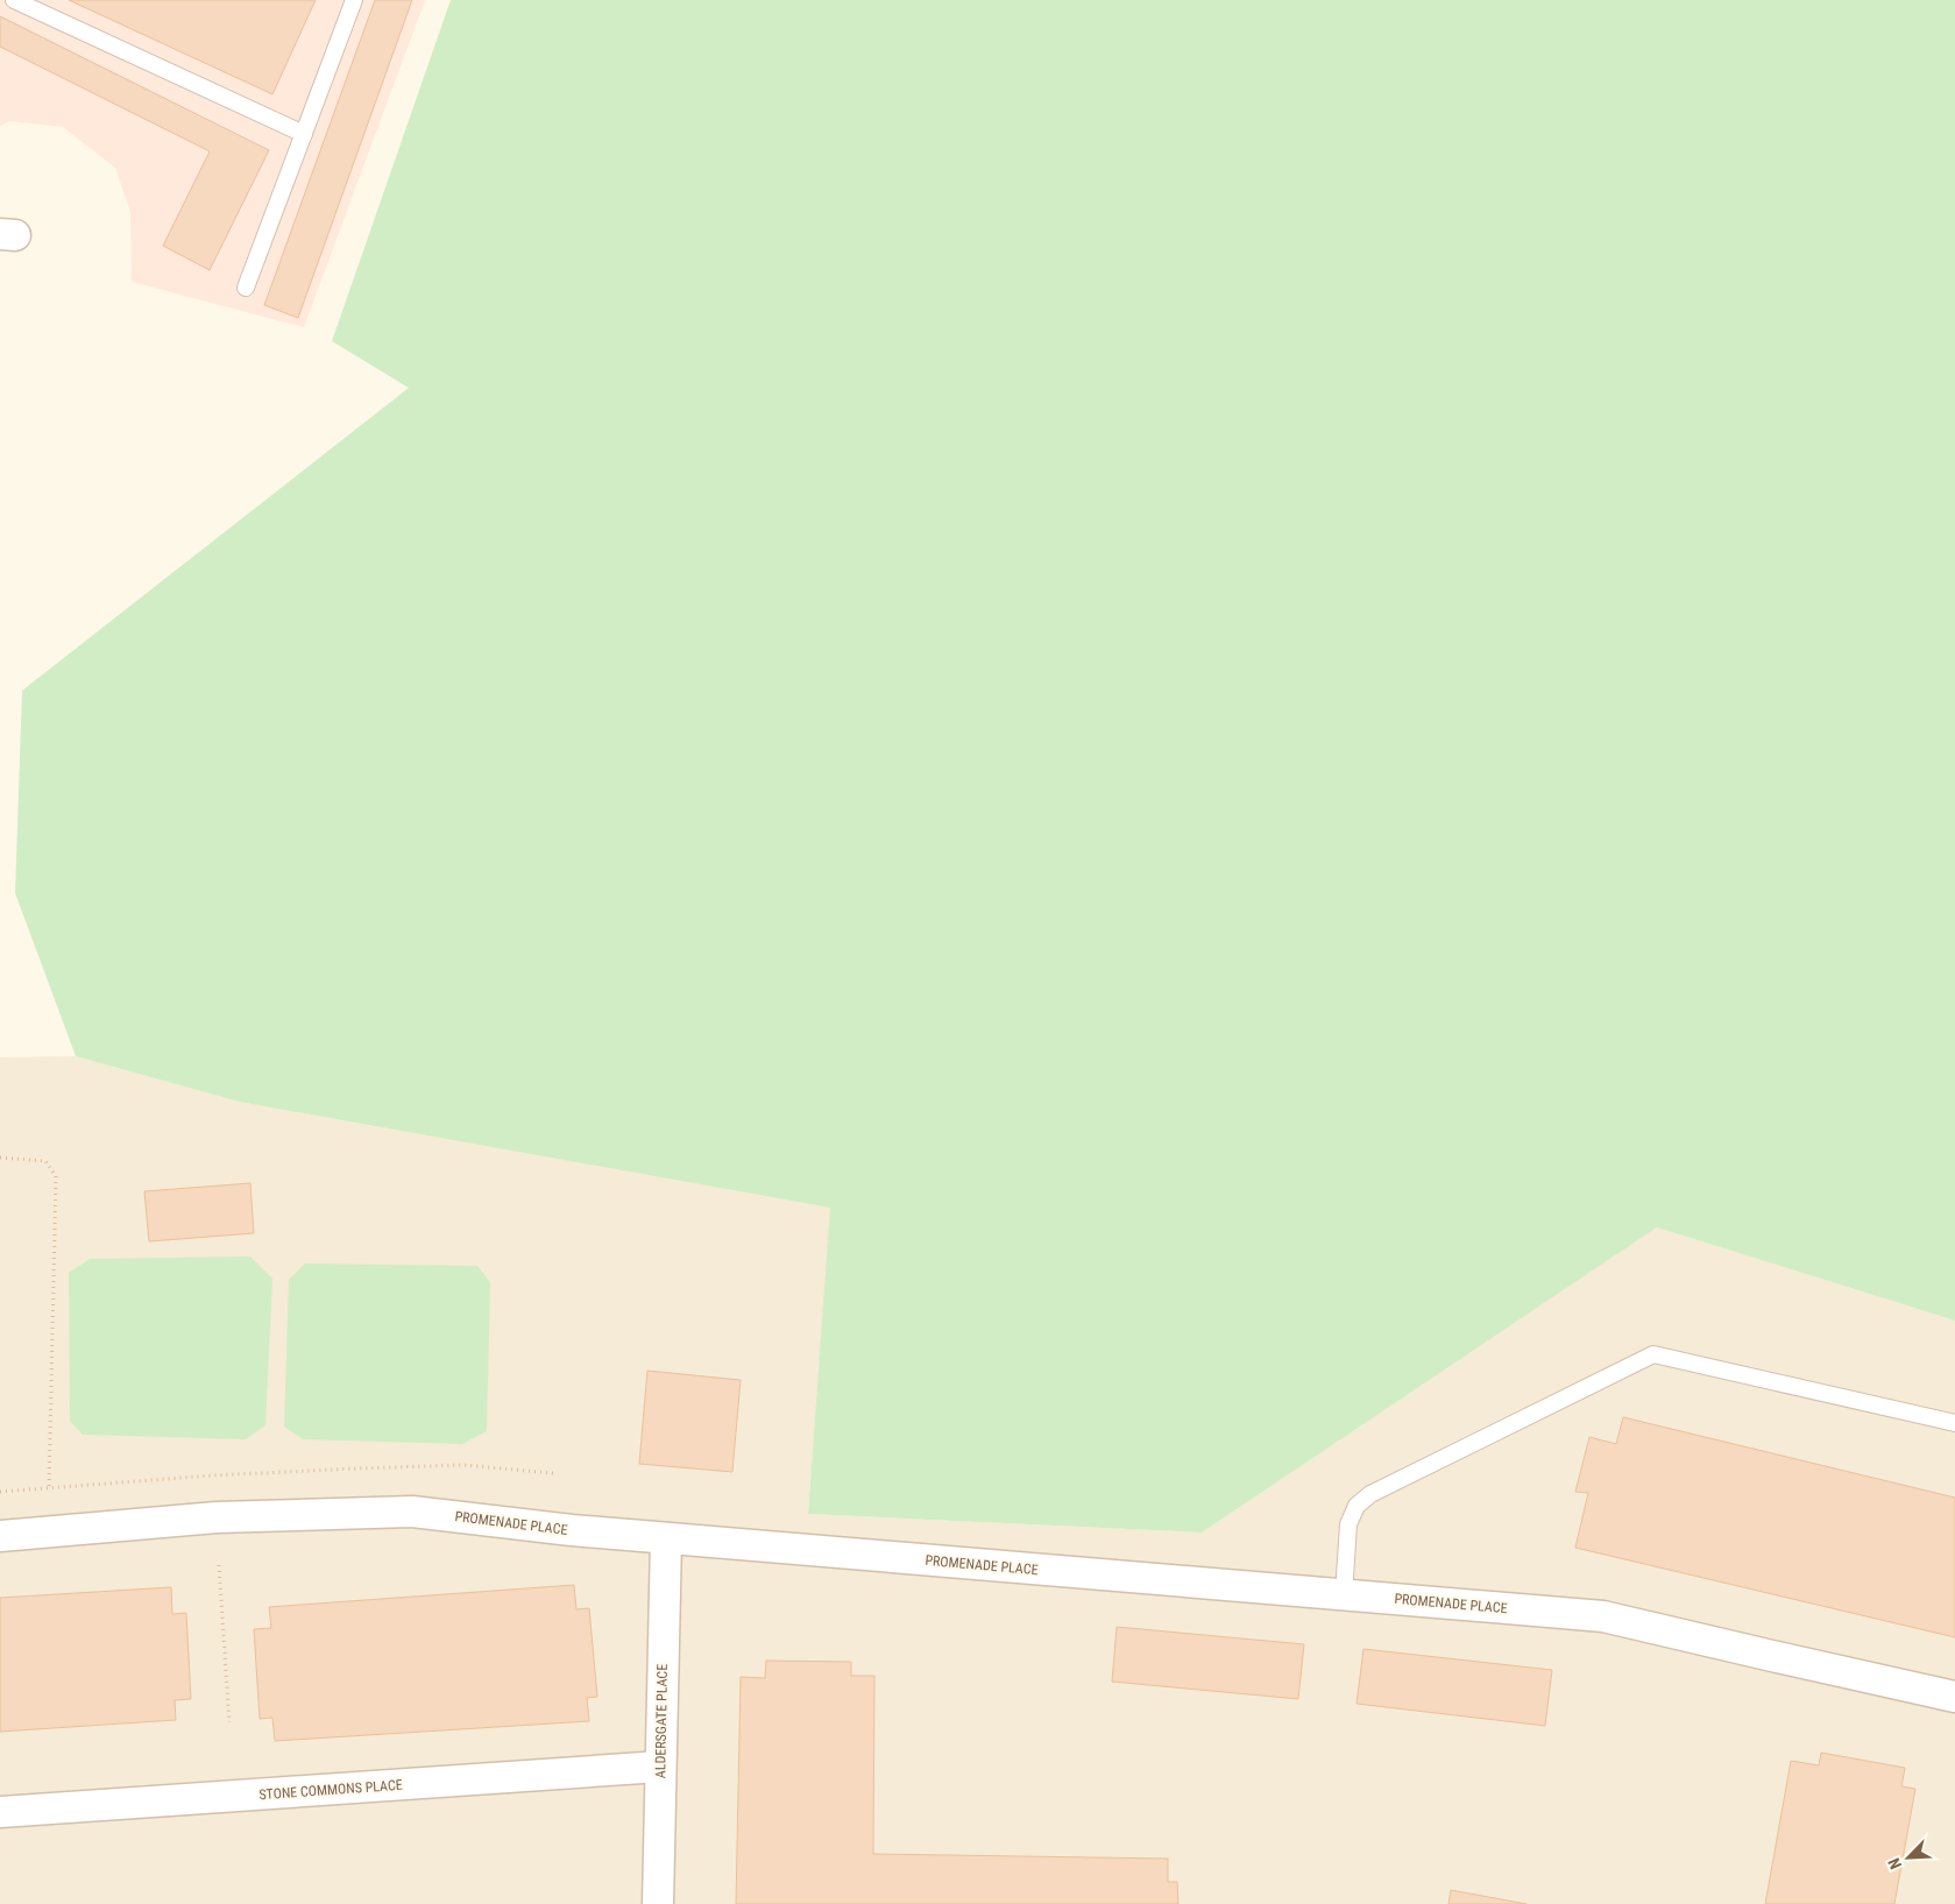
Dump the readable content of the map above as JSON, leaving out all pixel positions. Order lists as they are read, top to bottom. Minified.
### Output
{"streets":{"street":["PROMENADE PLACE","ALDERSGATE PLACE","STONE COMMONS PLACE"]},"crossings":[["PROMENADE PLACE","ALDERSGATE PLACE"],["ALDERSGATE PLACE","STONE COMMONS PLACE"]],"north":"bottom left"}
